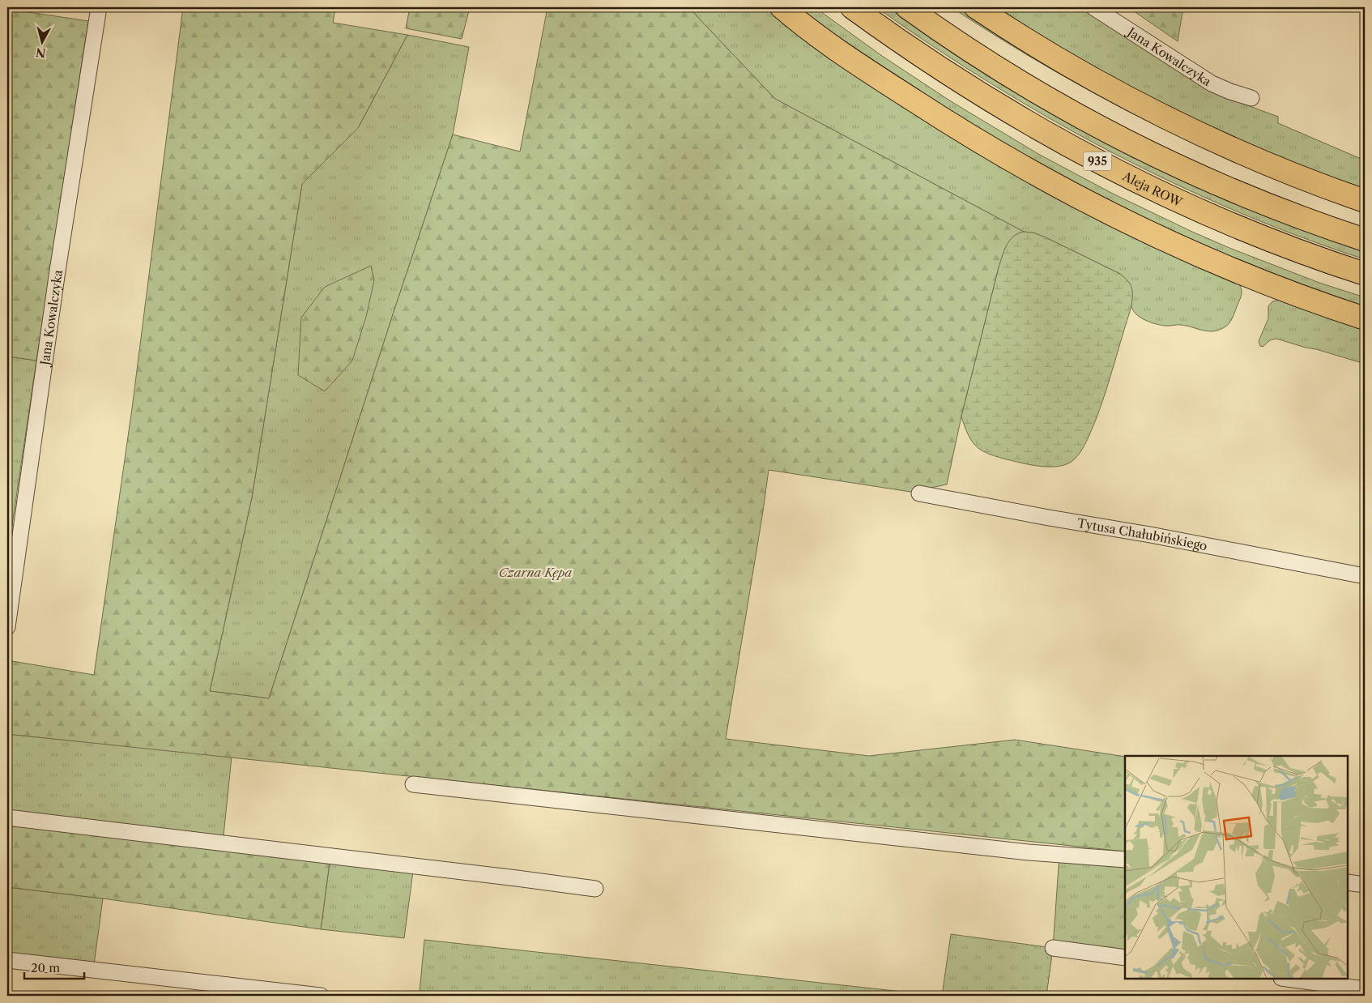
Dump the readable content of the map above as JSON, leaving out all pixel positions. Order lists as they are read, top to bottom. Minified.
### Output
{"streets":{"main road":["935","Aleja ROW"],"street":["Jana Kowalczyka","Tytusa Chałubińskiego"]},"parks":["Czarna Kępa"],"scale_bar":"20 m","north":"bottom"}
